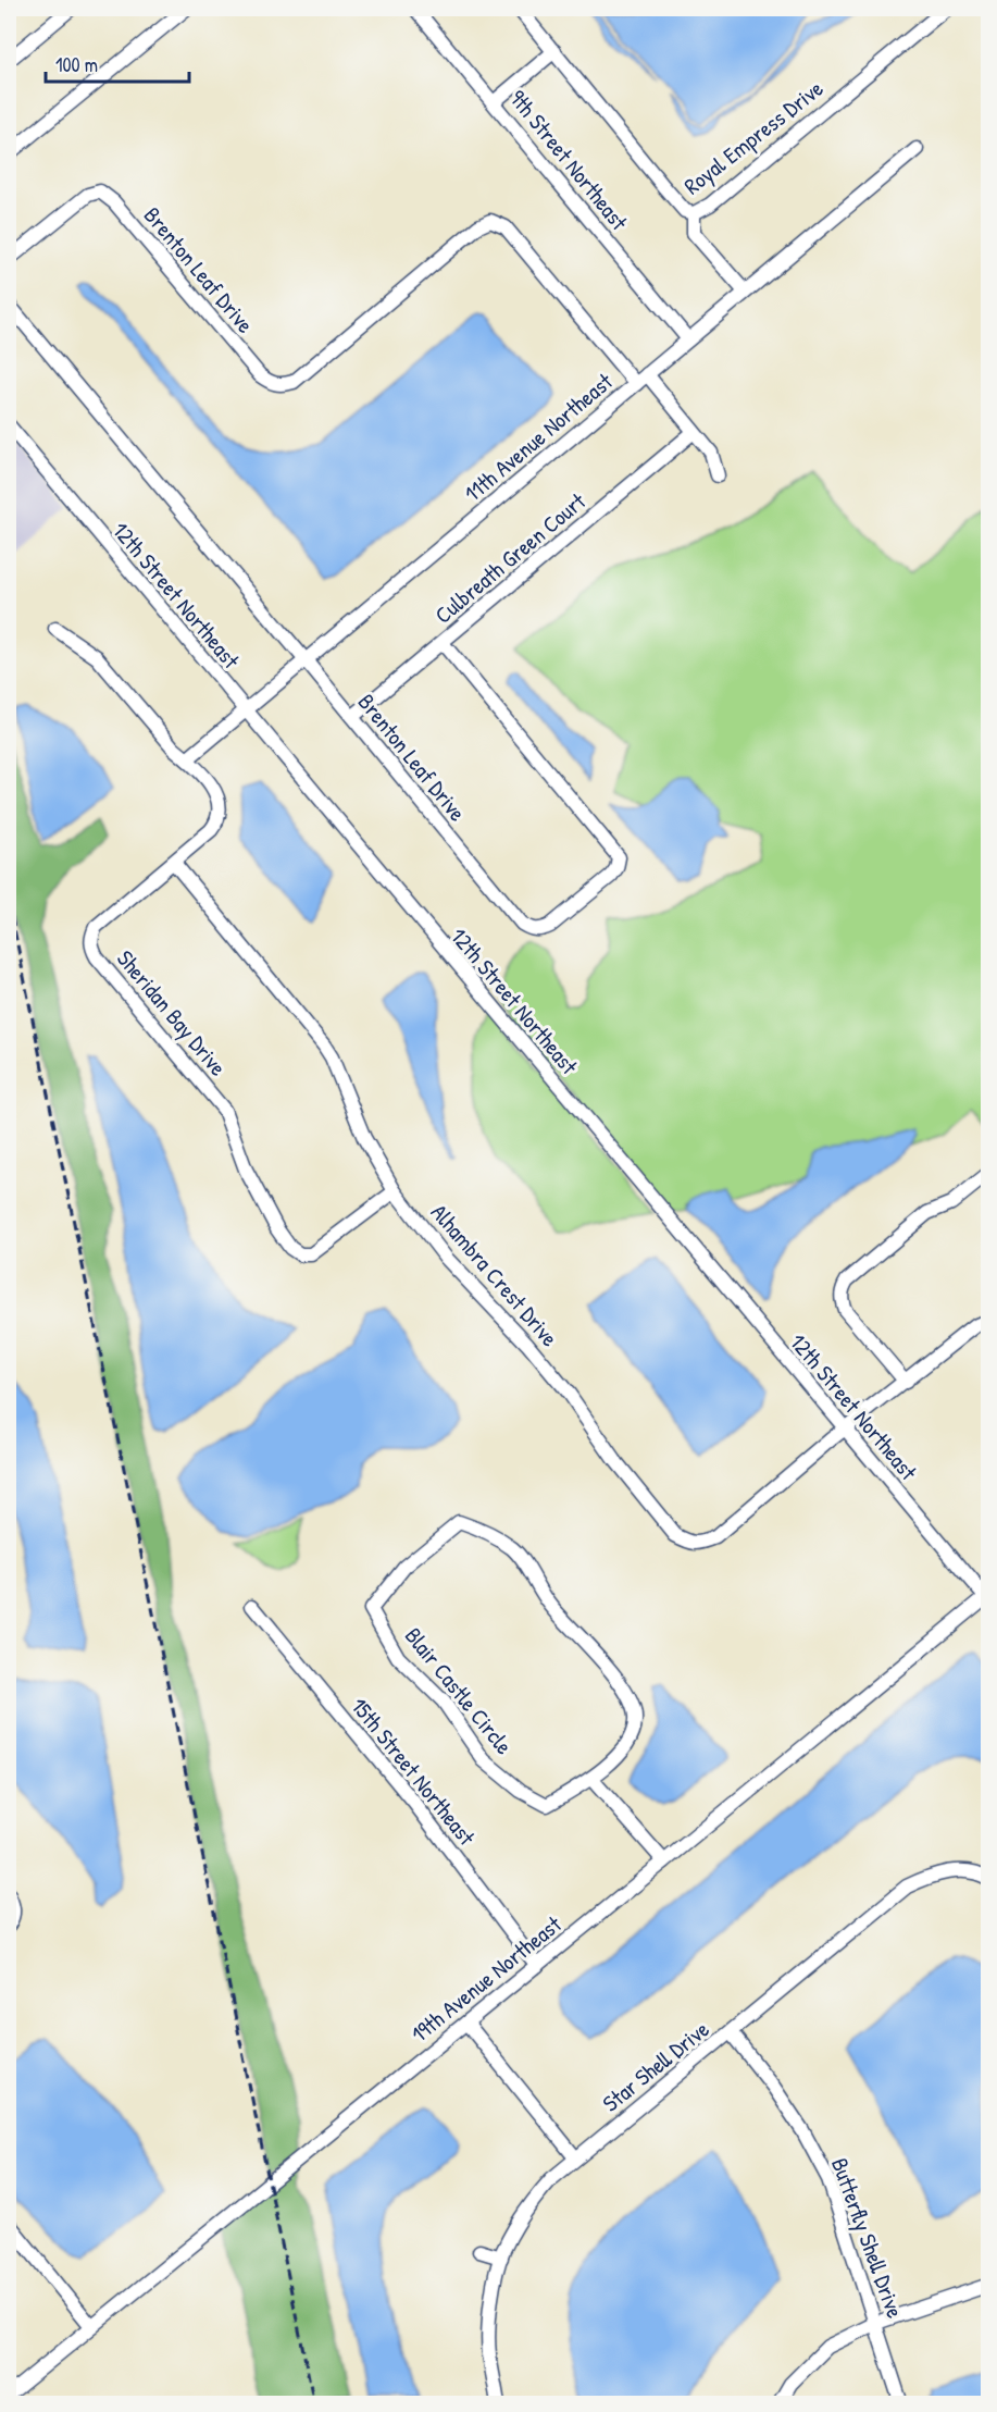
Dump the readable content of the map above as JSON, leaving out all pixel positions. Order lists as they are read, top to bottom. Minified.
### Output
{"streets":{"street":["Royal Empress Drive","9th Street Northeast","Brenton Leaf Drive","11th Avenue Northeast","Culbreath Green Court","12th Street Northeast","Sheridan Bay Drive","Alhambra Crest Drive","Blair Castle Circle","15th Street Northeast","19th Avenue Northeast","Star Shell Drive","Butterfly Shell Drive"]},"crossings":[["9th Street Northeast","11th Avenue Northeast"],["Brenton Leaf Drive","11th Avenue Northeast"],["Brenton Leaf Drive","Culbreath Green Court"],["11th Avenue Northeast","12th Street Northeast"],["11th Avenue Northeast","Sheridan Bay Drive"],["12th Street Northeast","Alhambra Crest Drive"],["12th Street Northeast","19th Avenue Northeast"],["Sheridan Bay Drive","Alhambra Crest Drive"],["15th Street Northeast","19th Avenue Northeast"],["Star Shell Drive","Butterfly Shell Drive"]],"scale_bar":"100 m"}
